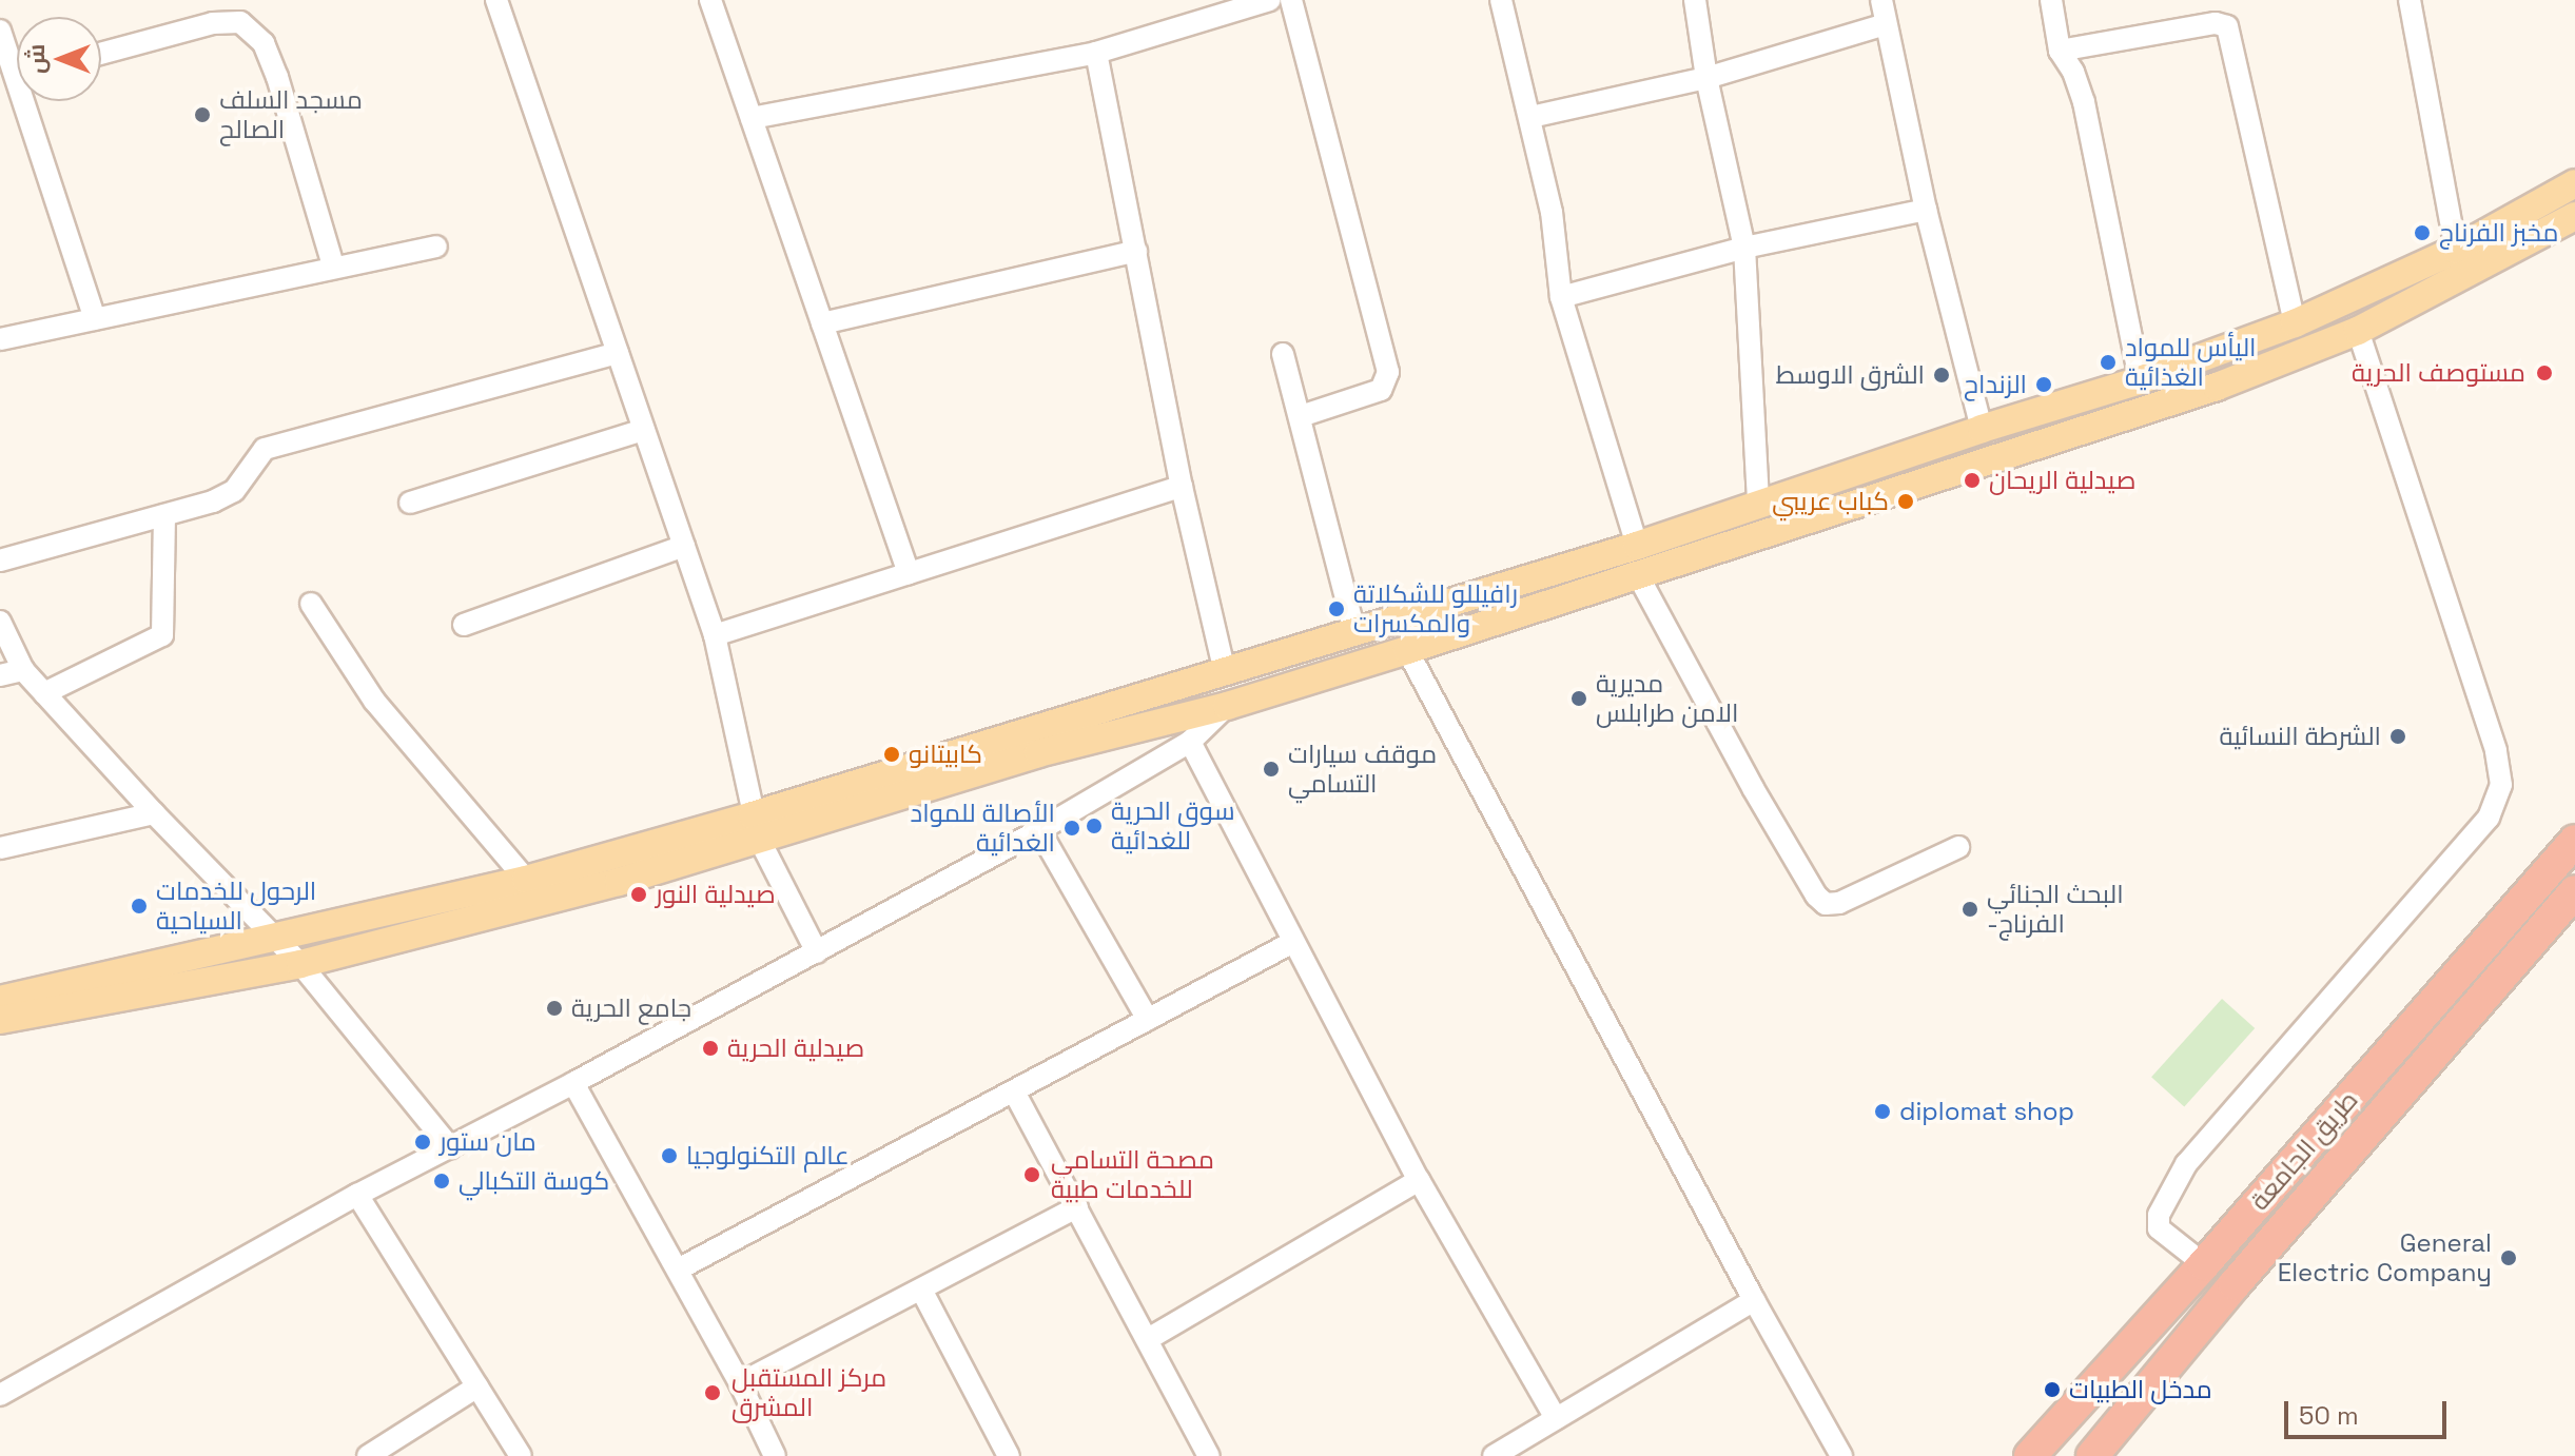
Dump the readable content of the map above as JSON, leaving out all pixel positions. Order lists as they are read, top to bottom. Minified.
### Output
{"streets":{"highway":["طريق الجامعة"]},"places":["مسجد السلف الصالح","مخبز الفرناج","اليأس للمواد الغذائية","مستوصف الحرية","الشرق الاوسط","الزنداح","صيدلية الريحان","كباب عريبي","رافيللو للشكلاتة والمكسرات","مديرية الامن طرابلس","الشرطة النسائية","كابيتانو","موقف سيارات التسامي","سوق الحرية للغدائية","الأصالة للمواد الغدائية","صيدلية النور","الرحول للخدمات السياحية","البحث الجنائي -الفرناج","جامع الحرية","صيدلية الحرية","diplomat shop","مان ستور","عالم التكنولوجيا","مصحة التسامي للخدمات طبية","كوسة التكبالي","General Electric Company","مدخل الطبيات","مركز المستقبل المشرق"],"scale_bar":"50 m","north":"left"}
